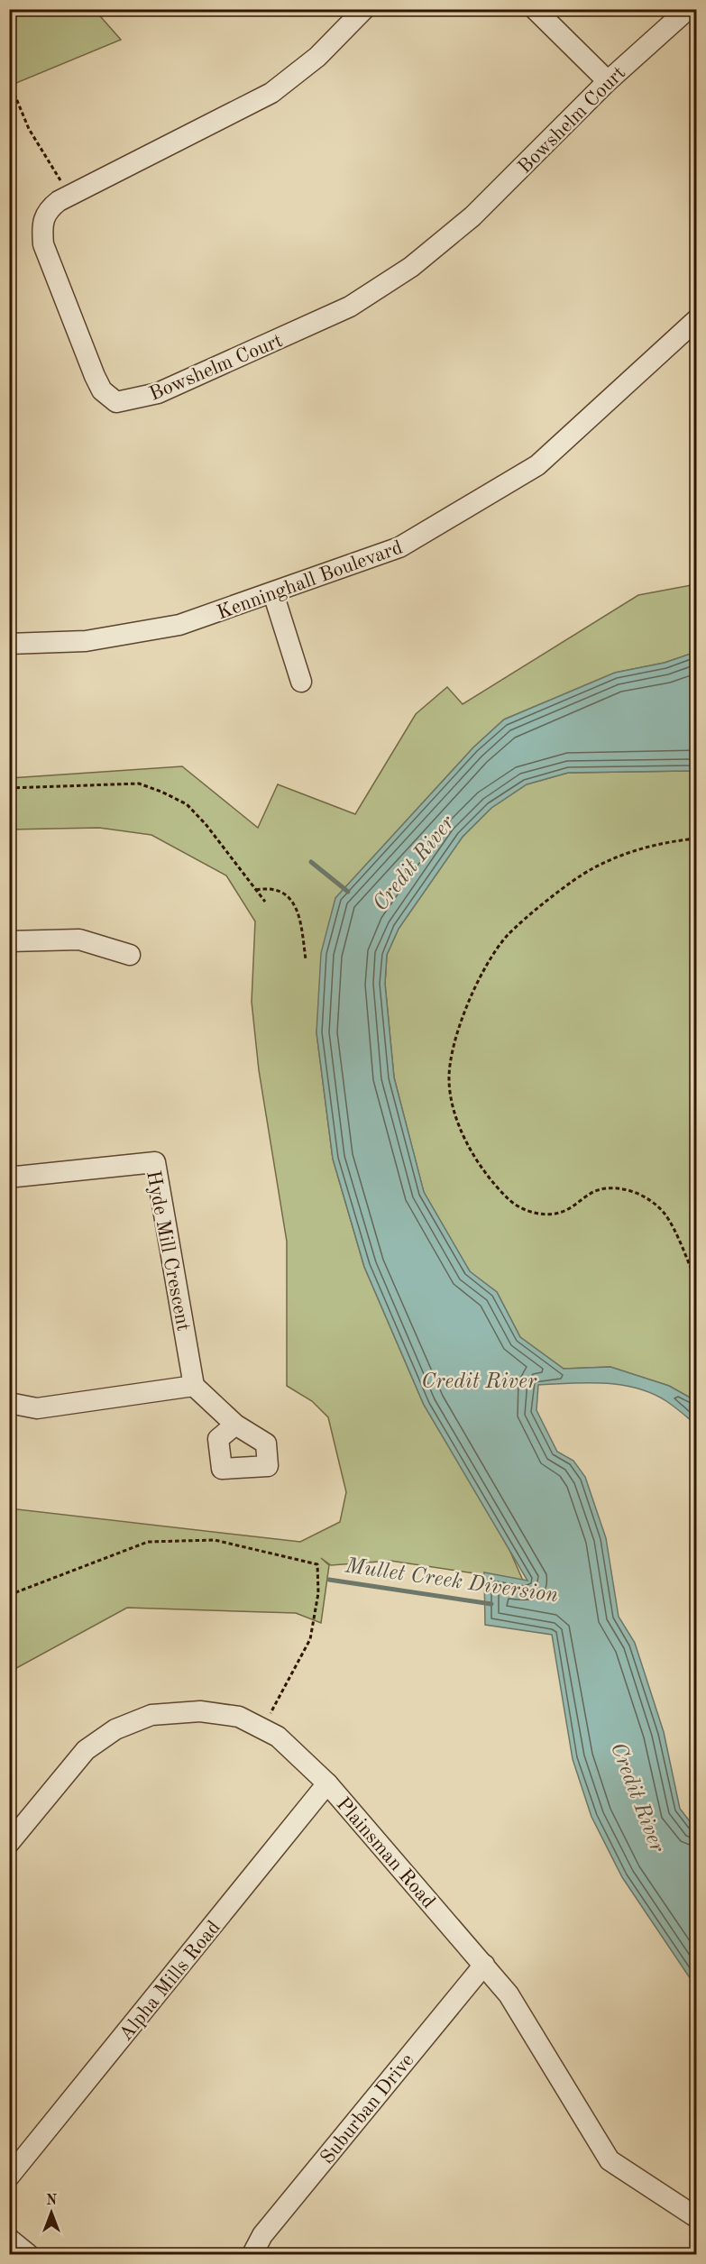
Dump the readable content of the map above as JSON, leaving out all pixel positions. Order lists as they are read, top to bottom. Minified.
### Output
{"streets":{"street":["Bowshelm Court","Kenninghall Boulevard","Hyde Mill Crescent","Plainsman Road","Alpha Mills Road","Suburban Drive"]},"crossings":[["Plainsman Road","Alpha Mills Road"],["Plainsman Road","Suburban Drive"]],"water":["Credit River","Mullet Creek Diversion"],"north":"top"}
